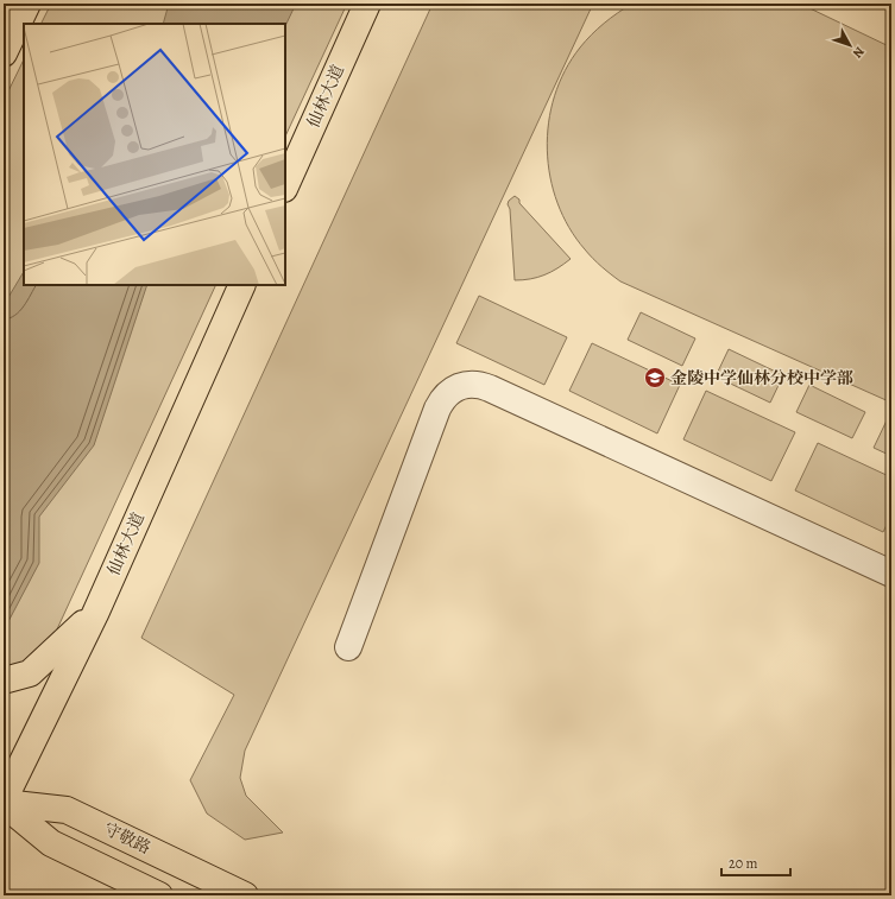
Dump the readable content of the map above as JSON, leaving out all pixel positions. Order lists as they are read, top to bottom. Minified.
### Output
{"streets":{"main road":["仙林大道","守敬路"]},"crossings":[["仙林大道","守敬路"]],"places":{"school or university":["金陵中学仙林分校中学部"]},"scale_bar":"20 m","north":"bottom right"}
